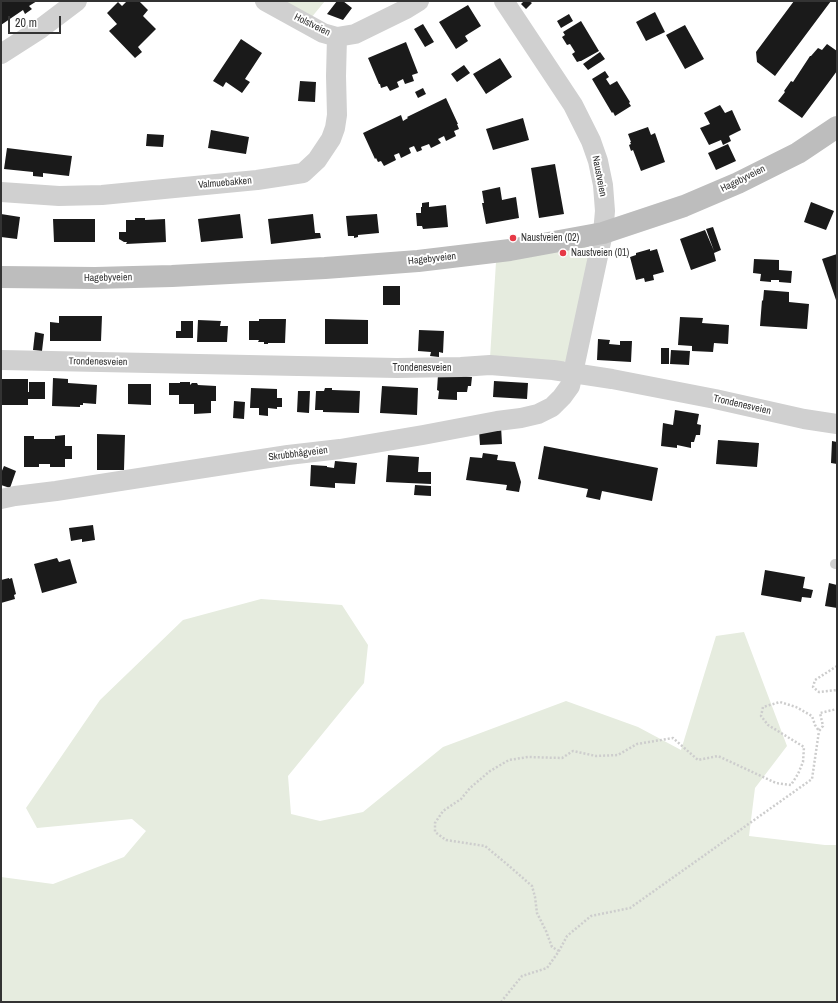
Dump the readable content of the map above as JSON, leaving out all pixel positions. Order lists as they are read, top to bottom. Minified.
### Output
{"streets":{"main road":["Hagebyveien"],"street":["Holstveien","Naustveien","Valmuebakken","Trondenesveien","Skrubbhågveien"]},"crossings":[["Holstveien","Valmuebakken"],["Naustveien","Hagebyveien"],["Naustveien","Trondenesveien"],["Naustveien","Skrubbhågveien"],["Trondenesveien","Skrubbhågveien"]],"places":["Naustveien (02)","Naustveien (01)"],"scale_bar":"20 m"}
